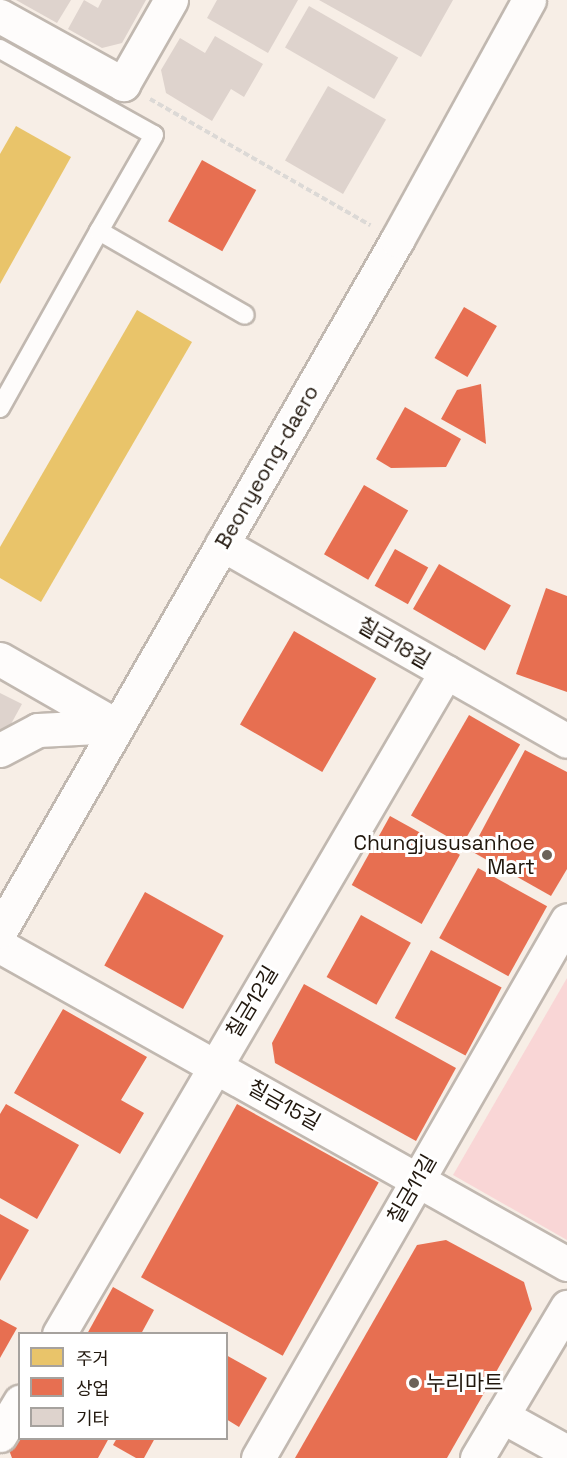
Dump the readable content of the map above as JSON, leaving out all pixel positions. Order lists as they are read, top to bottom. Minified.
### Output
{"streets":{"street":["Beonyeong-daero","칠금18길","칠금12길","칠금15길","칠금11길"]},"crossings":[["Beonyeong-daero","칠금18길"],["칠금18길","칠금12길"],["칠금12길","칠금15길"],["칠금15길","칠금11길"]],"places":["Chungjususanhoe Mart","누리마트"],"legend":["주거","상업","기타"]}
